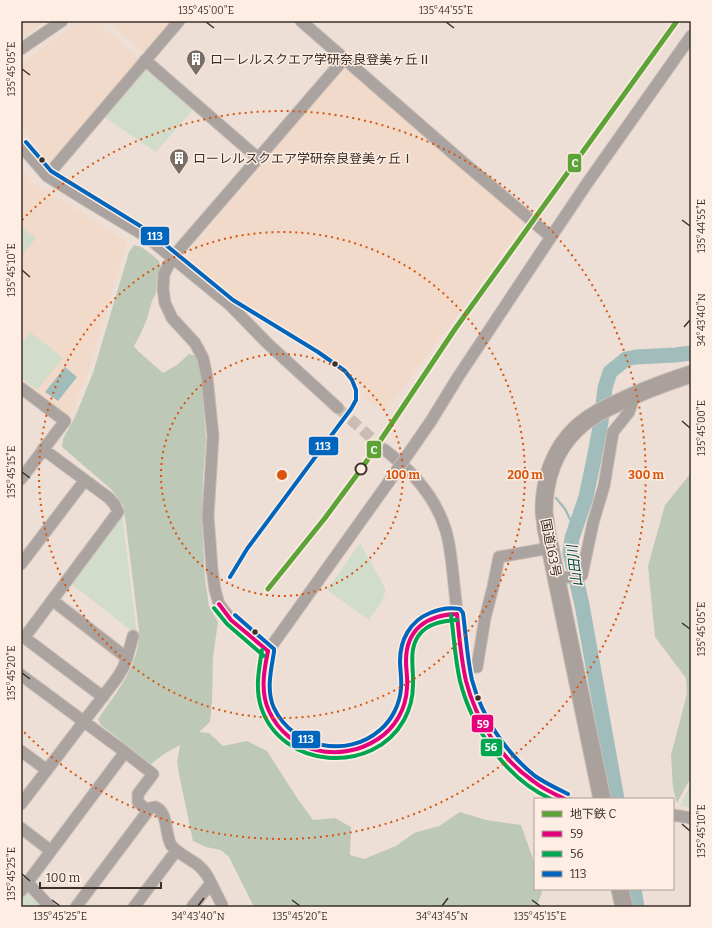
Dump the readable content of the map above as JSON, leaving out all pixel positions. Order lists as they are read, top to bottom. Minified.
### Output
{"streets":{"highway":["国道163号"]},"water":["山田川"],"places":{"building":["ローレルスクエア学研奈良登美ヶ丘Ⅱ","ローレルスクエア学研奈良登美ヶ丘Ⅰ"]},"lines":["metro line C","transit line 113","transit line 59","transit line 56"],"legend":["地下鉄 C","59","56","113"],"scale_bar":"100 m","coordinates":["135°45'00\"E","135°44'55\"E","135°45'05\"E","135°45'10\"E","34°43'40\"N","135°45'15\"E","135°45'20\"E","135°45'25\"E","34°43'45\"N"],"rings":["100 m","200 m","300 m"]}
